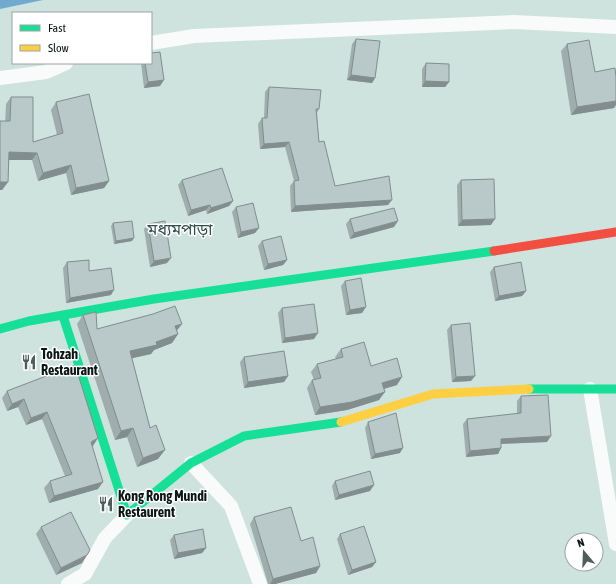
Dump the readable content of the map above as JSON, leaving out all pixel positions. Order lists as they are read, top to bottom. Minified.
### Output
{"districts":["মধ্যমপাড়া"],"places":{"restaurant":["Tohzah Restaurant","Kong Rong Mundi Restaurent"]},"legend":["Fast","Slow"],"north":"top"}
